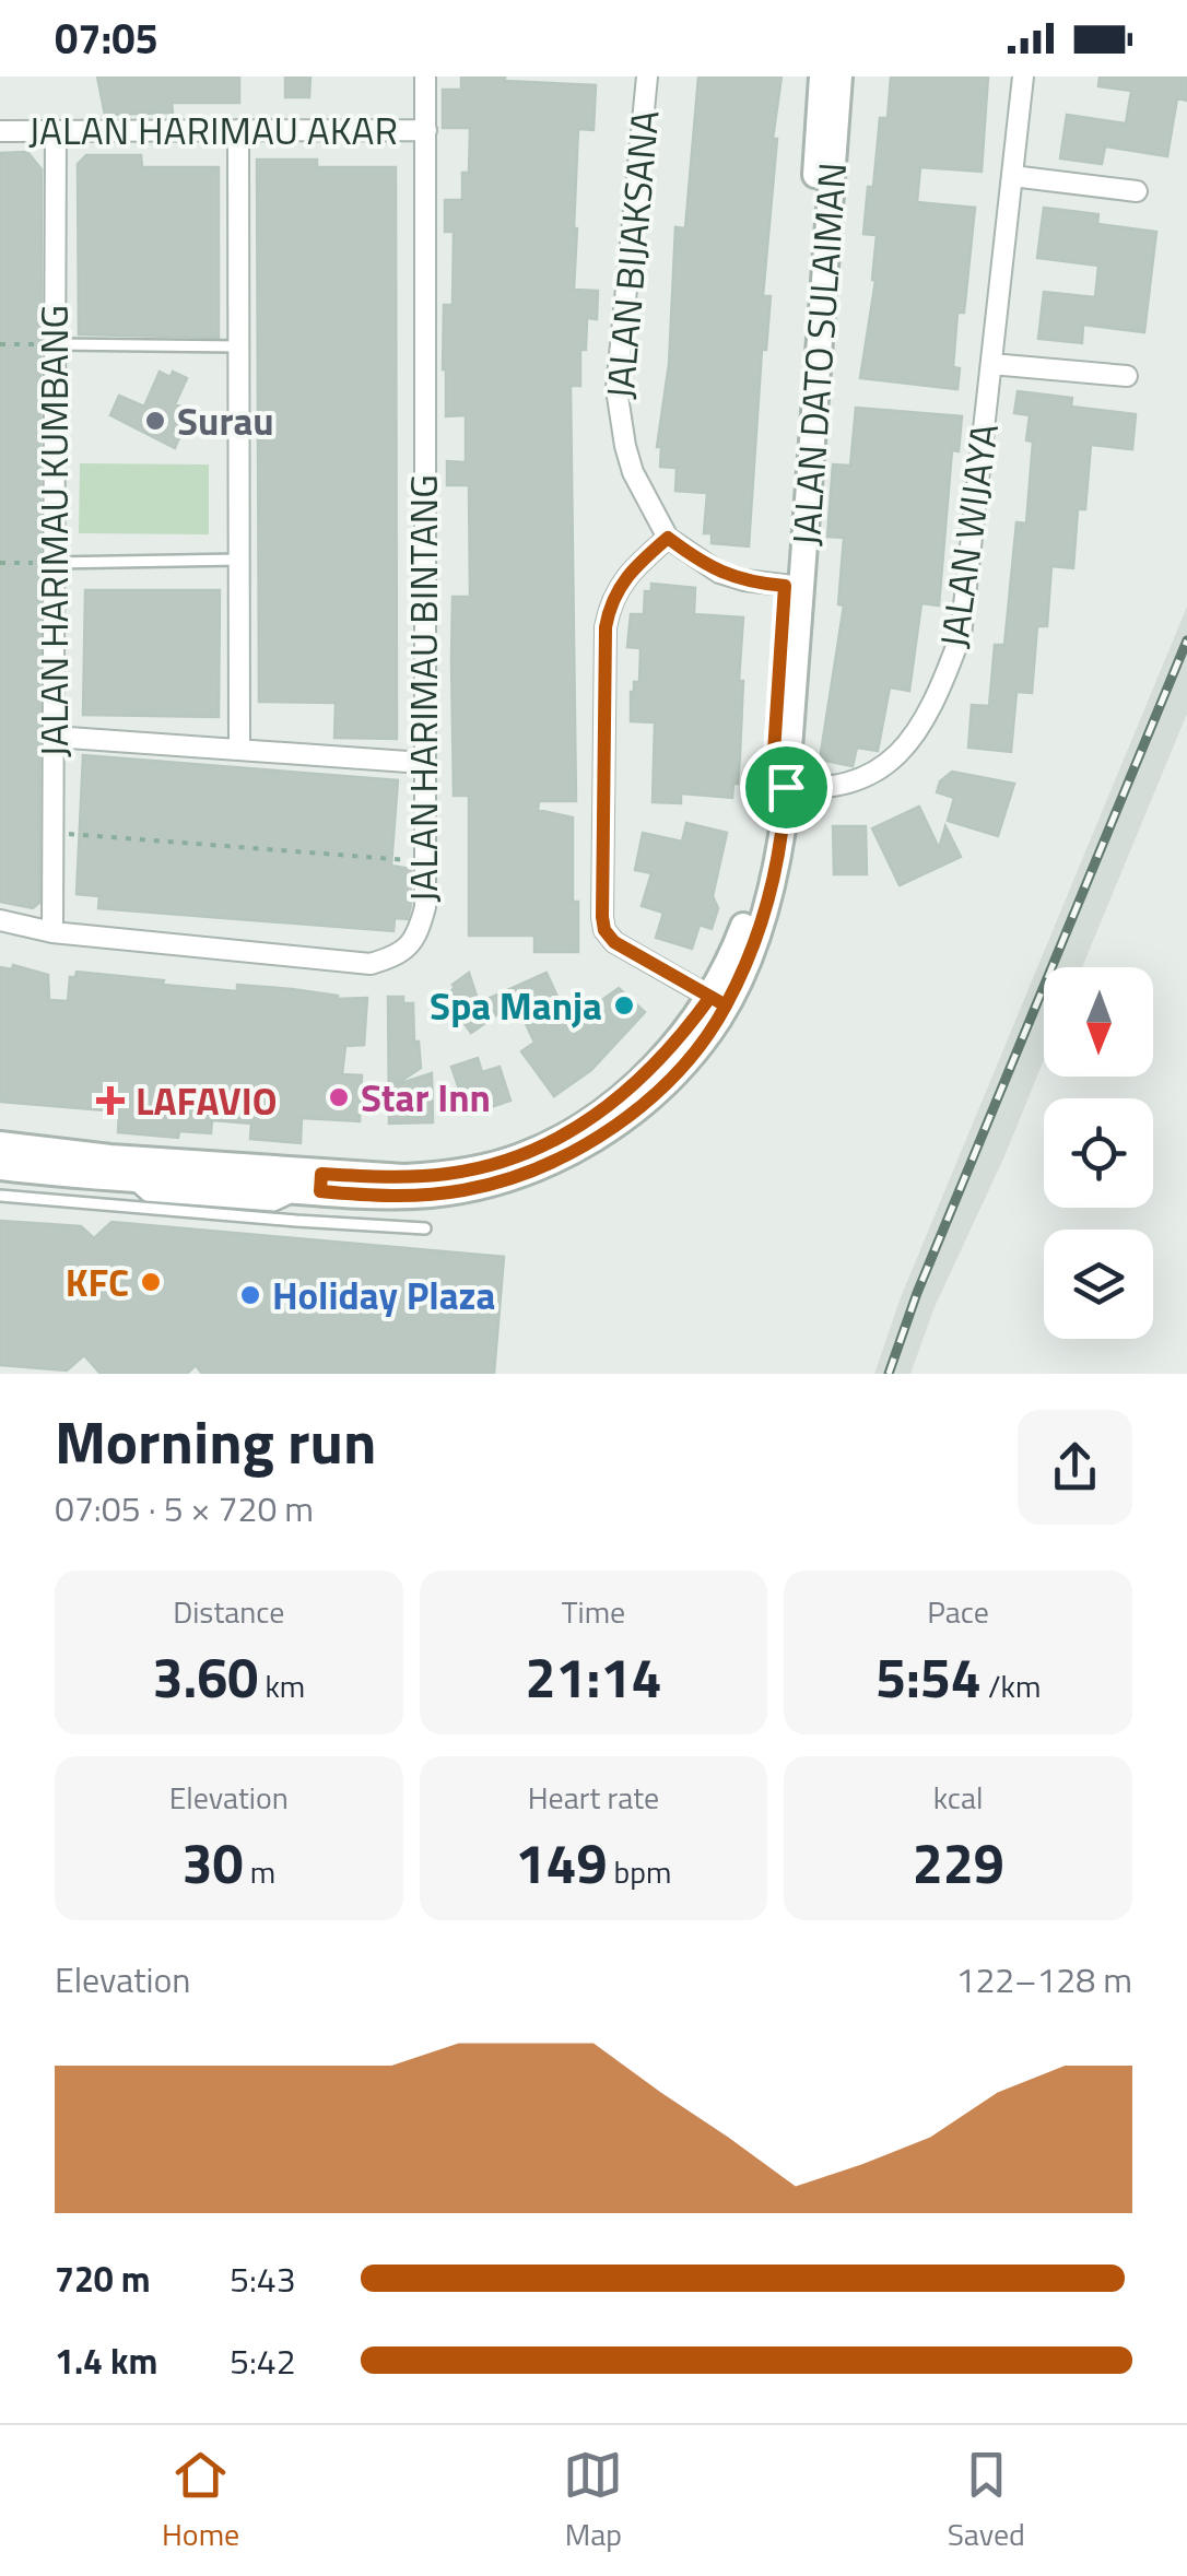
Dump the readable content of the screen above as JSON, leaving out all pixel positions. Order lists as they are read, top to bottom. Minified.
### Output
{"streets":{"street":["JALAN HARIMAU AKAR","JALAN BIJAKSANA","JALAN DATO SULAIMAN","JALAN HARIMAU KUMBANG","JALAN WIJAYA","JALAN HARIMAU BINTANG"]},"crossings":[["JALAN HARIMAU AKAR","JALAN HARIMAU KUMBANG"],["JALAN HARIMAU AKAR","JALAN HARIMAU BINTANG"],["JALAN BIJAKSANA","JALAN DATO SULAIMAN"],["JALAN DATO SULAIMAN","JALAN WIJAYA"],["JALAN HARIMAU KUMBANG","JALAN HARIMAU BINTANG"]],"places":{"other":["Surau","Spa Manja","Star Inn","KFC","Holiday Plaza"],"health":["LAFAVIO"]},"north":"bottom","page":{"status":"07:05","heading":["Morning run","07:05 · 5 × 720 m"],"stats":[["Distance","3.60 km"],["Time","21:14"],["Pace","5:54 /km"],["Elevation","30 m"],["Heart rate","149 bpm"],["kcal","229"]],"chart":["Elevation","122–128 m"],"list":[{"name":"720 m","note":"5:43"},{"name":"1.4 km","note":"5:42"}],"tabs":["Home","Map","Saved"]}}
